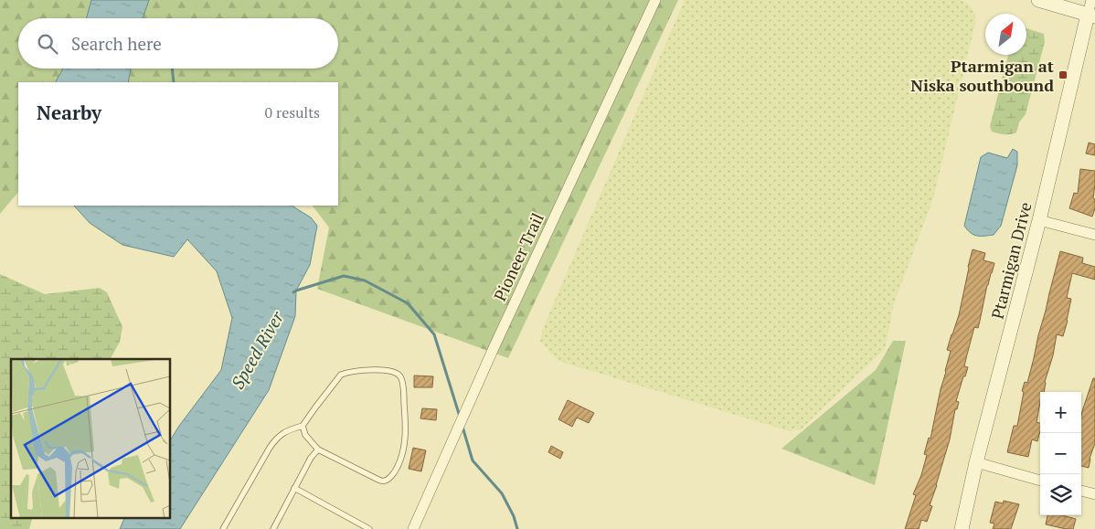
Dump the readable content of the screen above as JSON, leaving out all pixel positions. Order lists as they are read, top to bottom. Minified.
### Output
{"streets":{"street":["Pioneer Trail","Ptarmigan Drive"]},"water":["Speed River"],"places":{"transit":["Ptarmigan at Niska southbound"]},"north":"top right","page":{"search":"Search here","heading":["Nearby","0 results"],"map_buttons":["+","−"]}}
